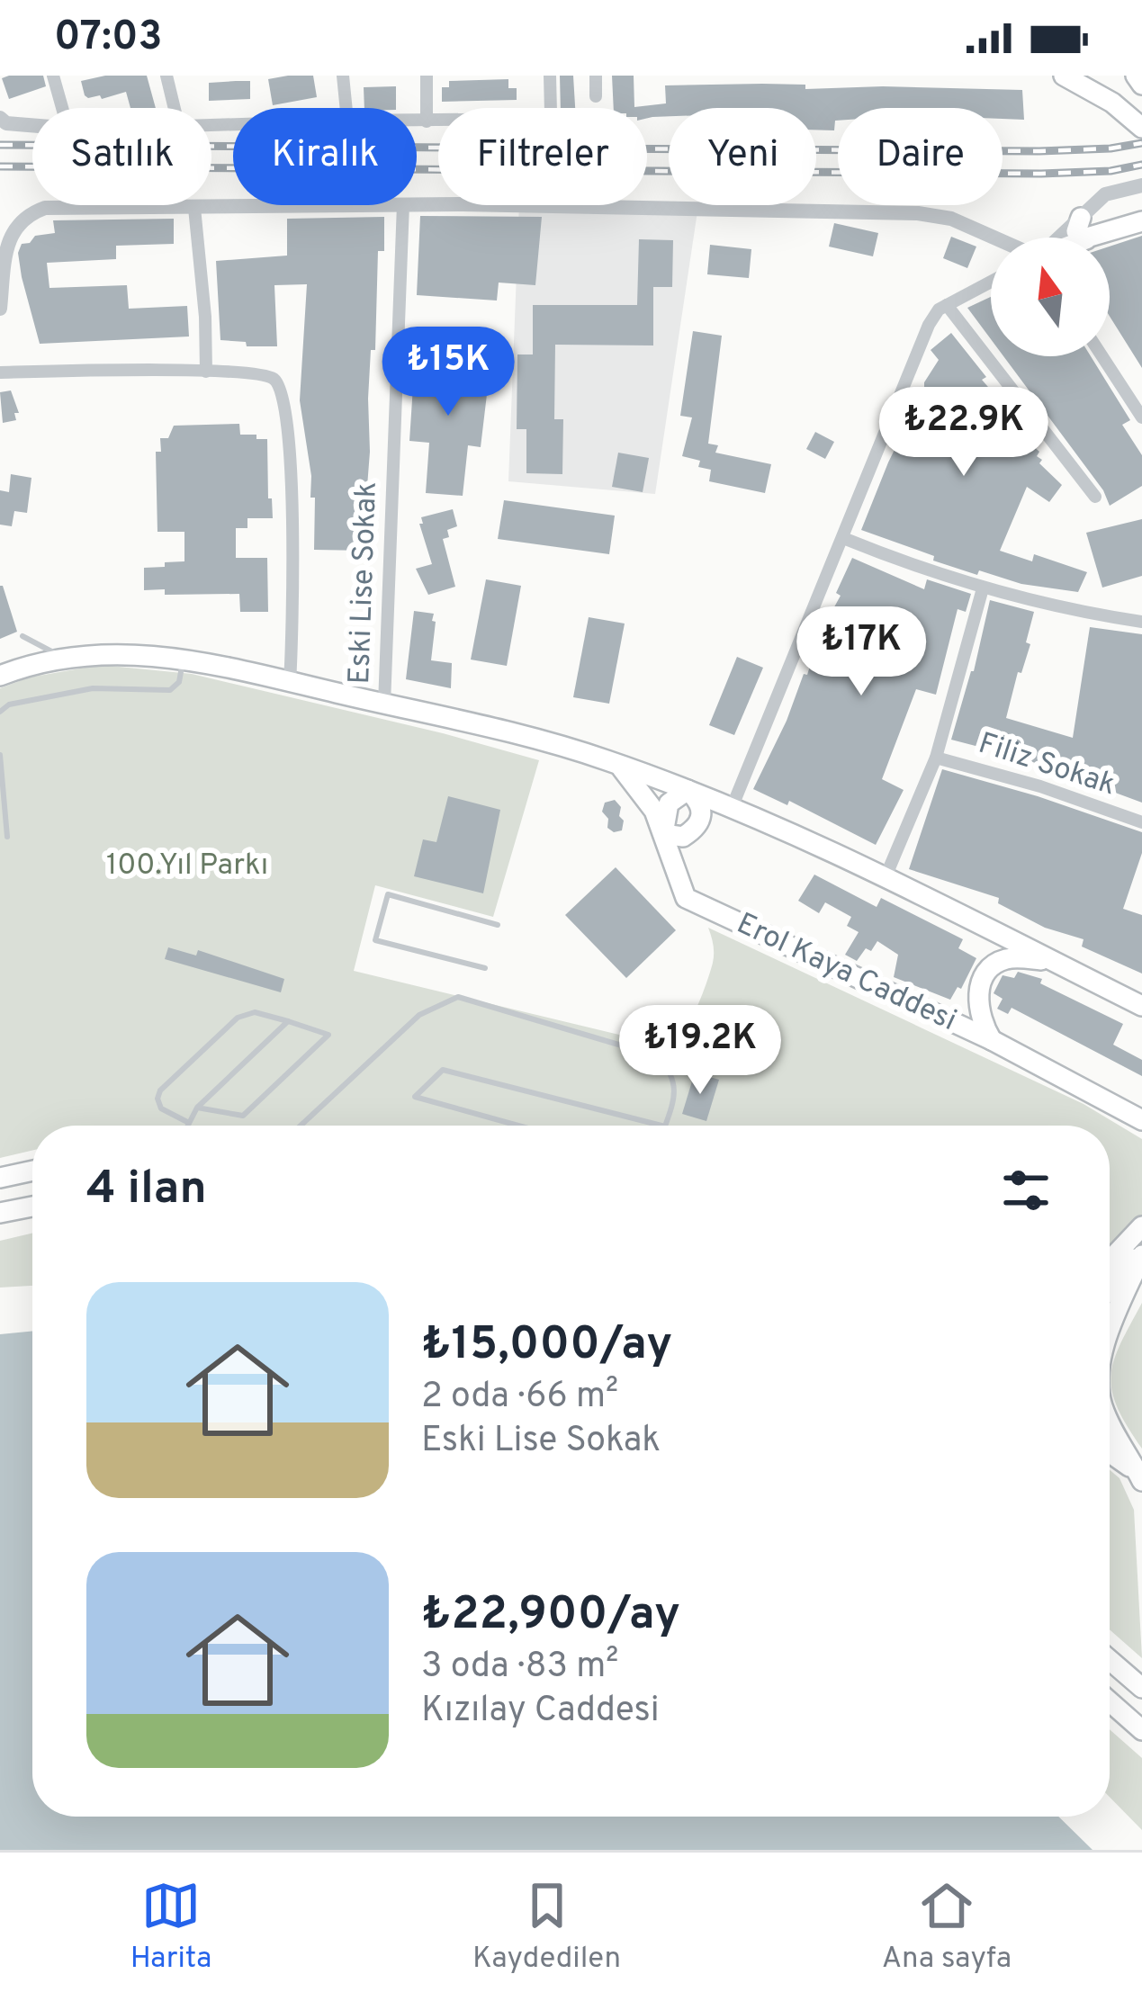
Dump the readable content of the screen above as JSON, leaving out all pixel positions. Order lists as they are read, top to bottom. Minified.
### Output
{"streets":{"main road":["Erol Kaya Caddesi"],"street":["Eski Lise Sokak","Filiz Sokak"]},"parks":["100.Yıl Parkı"],"north":"top","page":{"status":"07:03","chip":["Satılık","Kiralık","Filtreler","Yeni","Daire"],"price":["₺15K","₺22.9K","₺17K","₺19.2K"],"heading":"4 ilan","list":[{"name":"₺15,000/ay","note":"2 oda · 66 m² · Eski Lise Sokak"},{"name":"₺22,900/ay","note":"3 oda · 83 m² · Kızılay Caddesi"}],"tabs":["Harita","Kaydedilen","Ana sayfa"]}}
